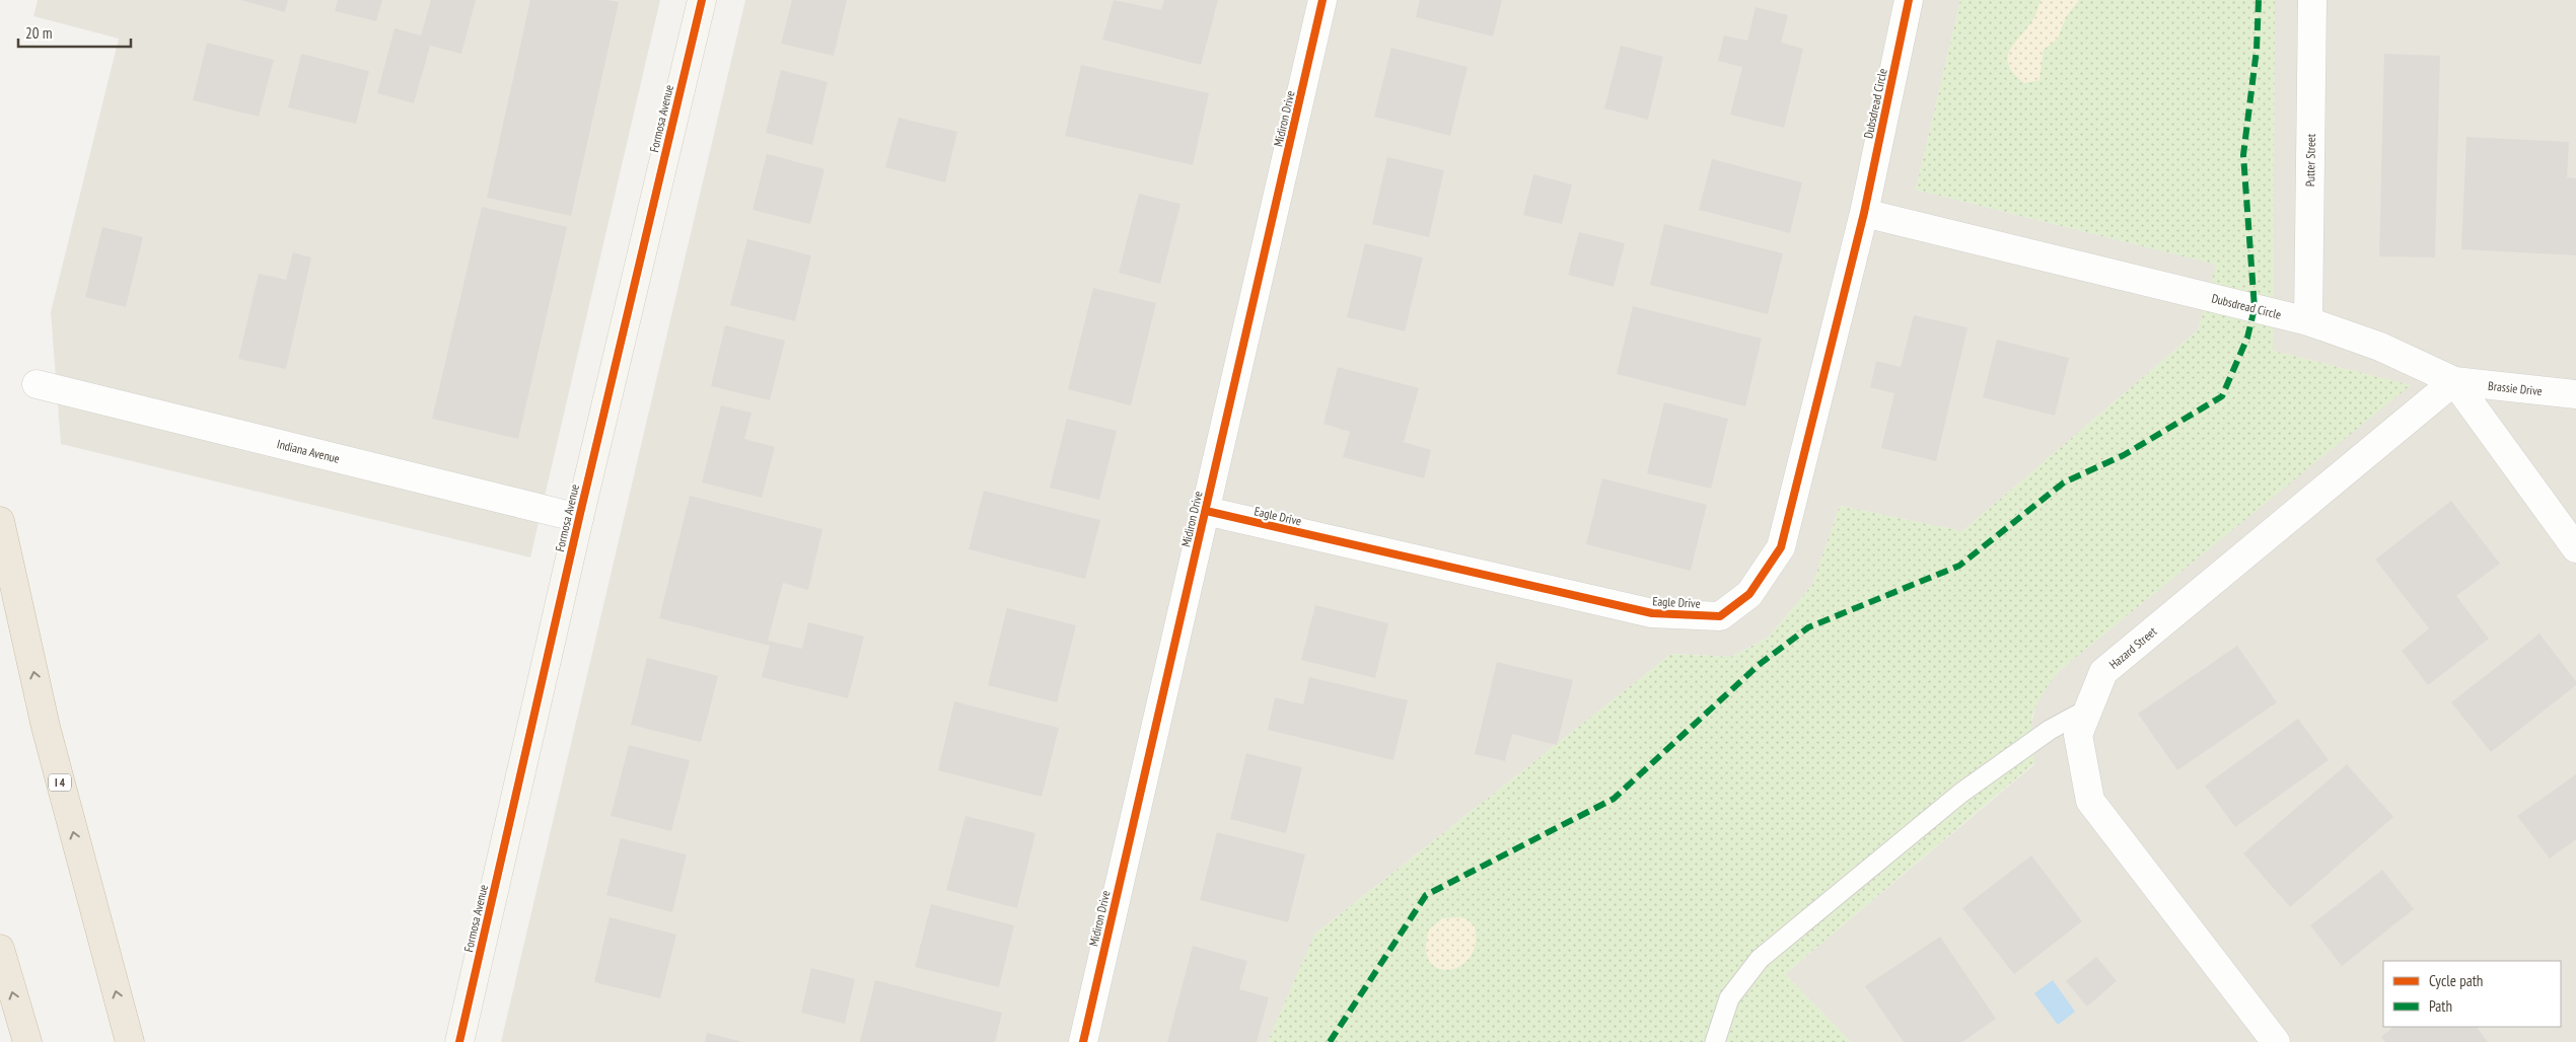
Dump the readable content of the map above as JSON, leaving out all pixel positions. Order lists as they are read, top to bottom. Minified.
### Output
{"streets":{"highway":["I 4"],"street":["Dubsdread Circle","Formosa Avenue","Midiron Drive","Putter Street","Brassie Drive","Indiana Avenue","Eagle Drive","Hazard Street"]},"crossings":[["Dubsdread Circle","Putter Street"],["Dubsdread Circle","Brassie Drive"],["Dubsdread Circle","Eagle Drive"],["Dubsdread Circle","Hazard Street"],["Formosa Avenue","Indiana Avenue"],["Midiron Drive","Eagle Drive"],["Brassie Drive","Hazard Street"]],"legend":["Cycle path","Path"],"scale_bar":"20 m"}
